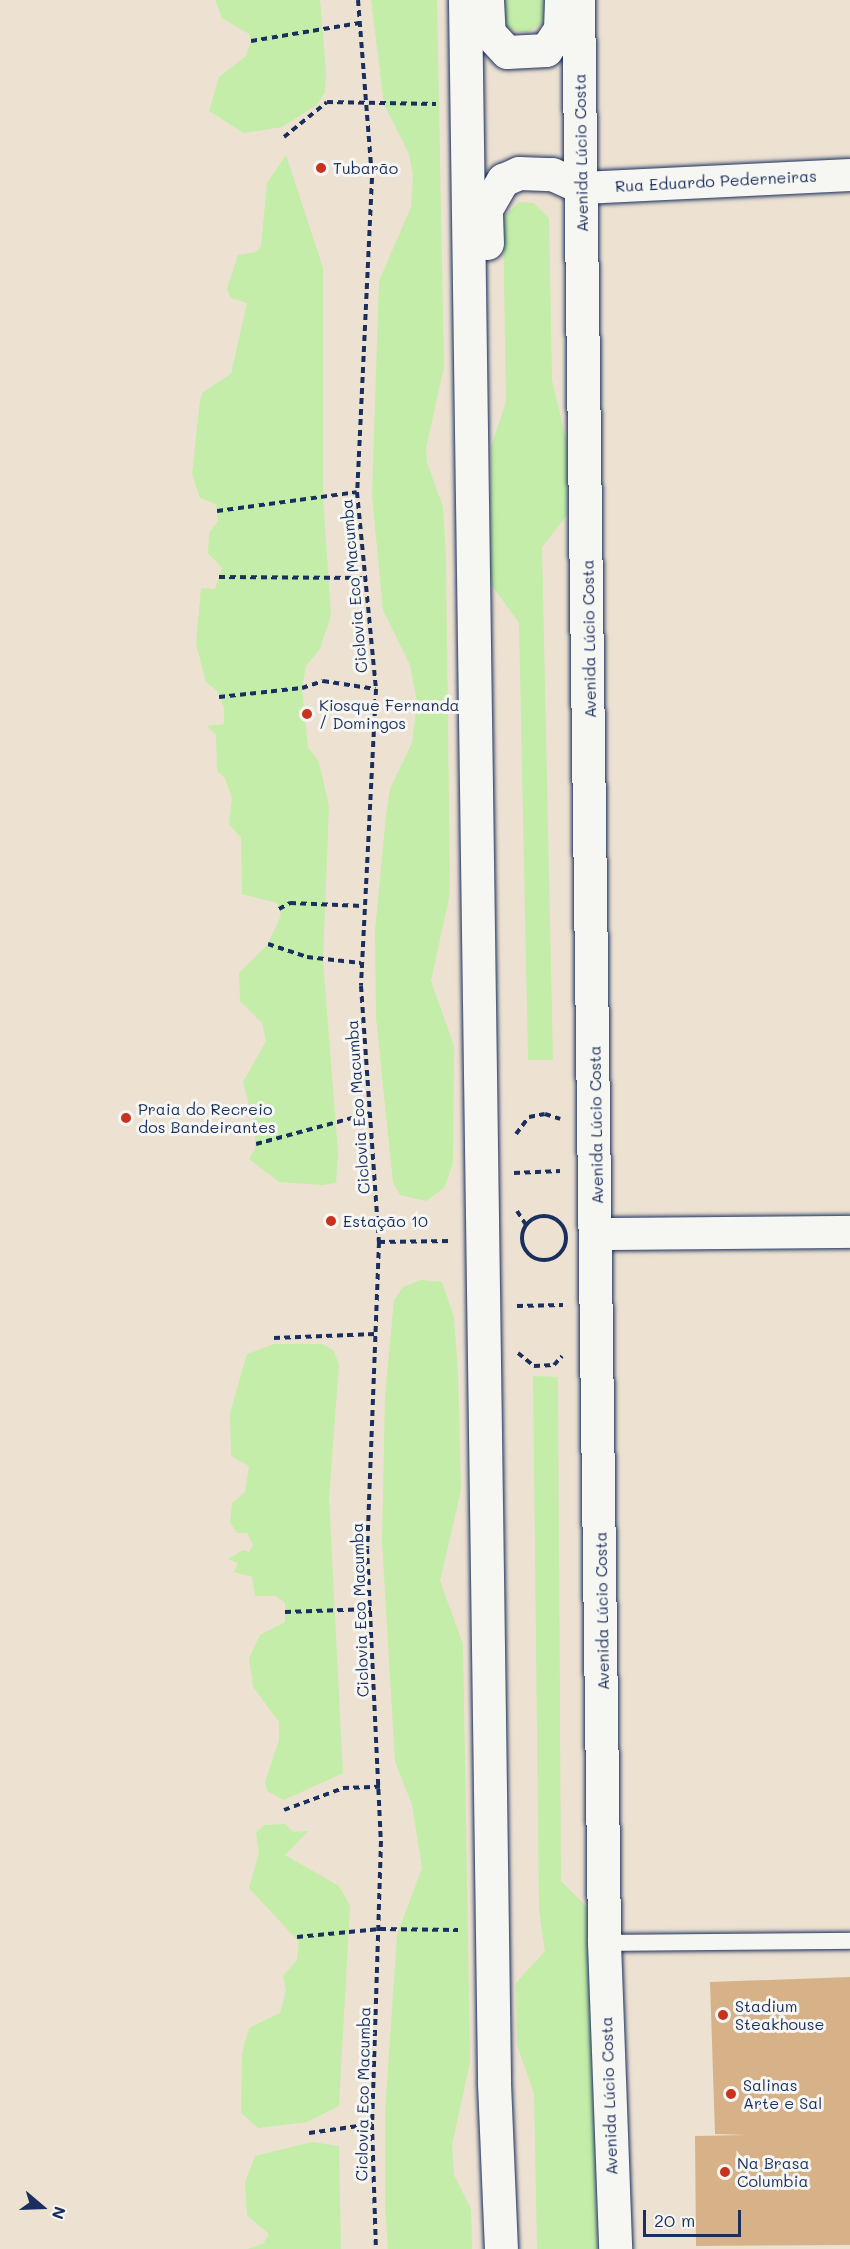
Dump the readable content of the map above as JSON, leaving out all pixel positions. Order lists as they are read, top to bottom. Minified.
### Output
{"streets":{"main road":["Avenida Lúcio Costa"],"street":["Rua Eduardo Pederneiras"],"path":["Ciclovia Eco Macumba"]},"crossings":[["Avenida Lúcio Costa","Rua Eduardo Pederneiras"]],"places":["Tubarão","Kiosque Fernanda / Domingos","Praia do Recreio dos Bandeirantes","Estação 10","Stadium Steakhouse","Salinas Arte e Sal","Na Brasa Columbia"],"scale_bar":"20 m","north":"right"}
